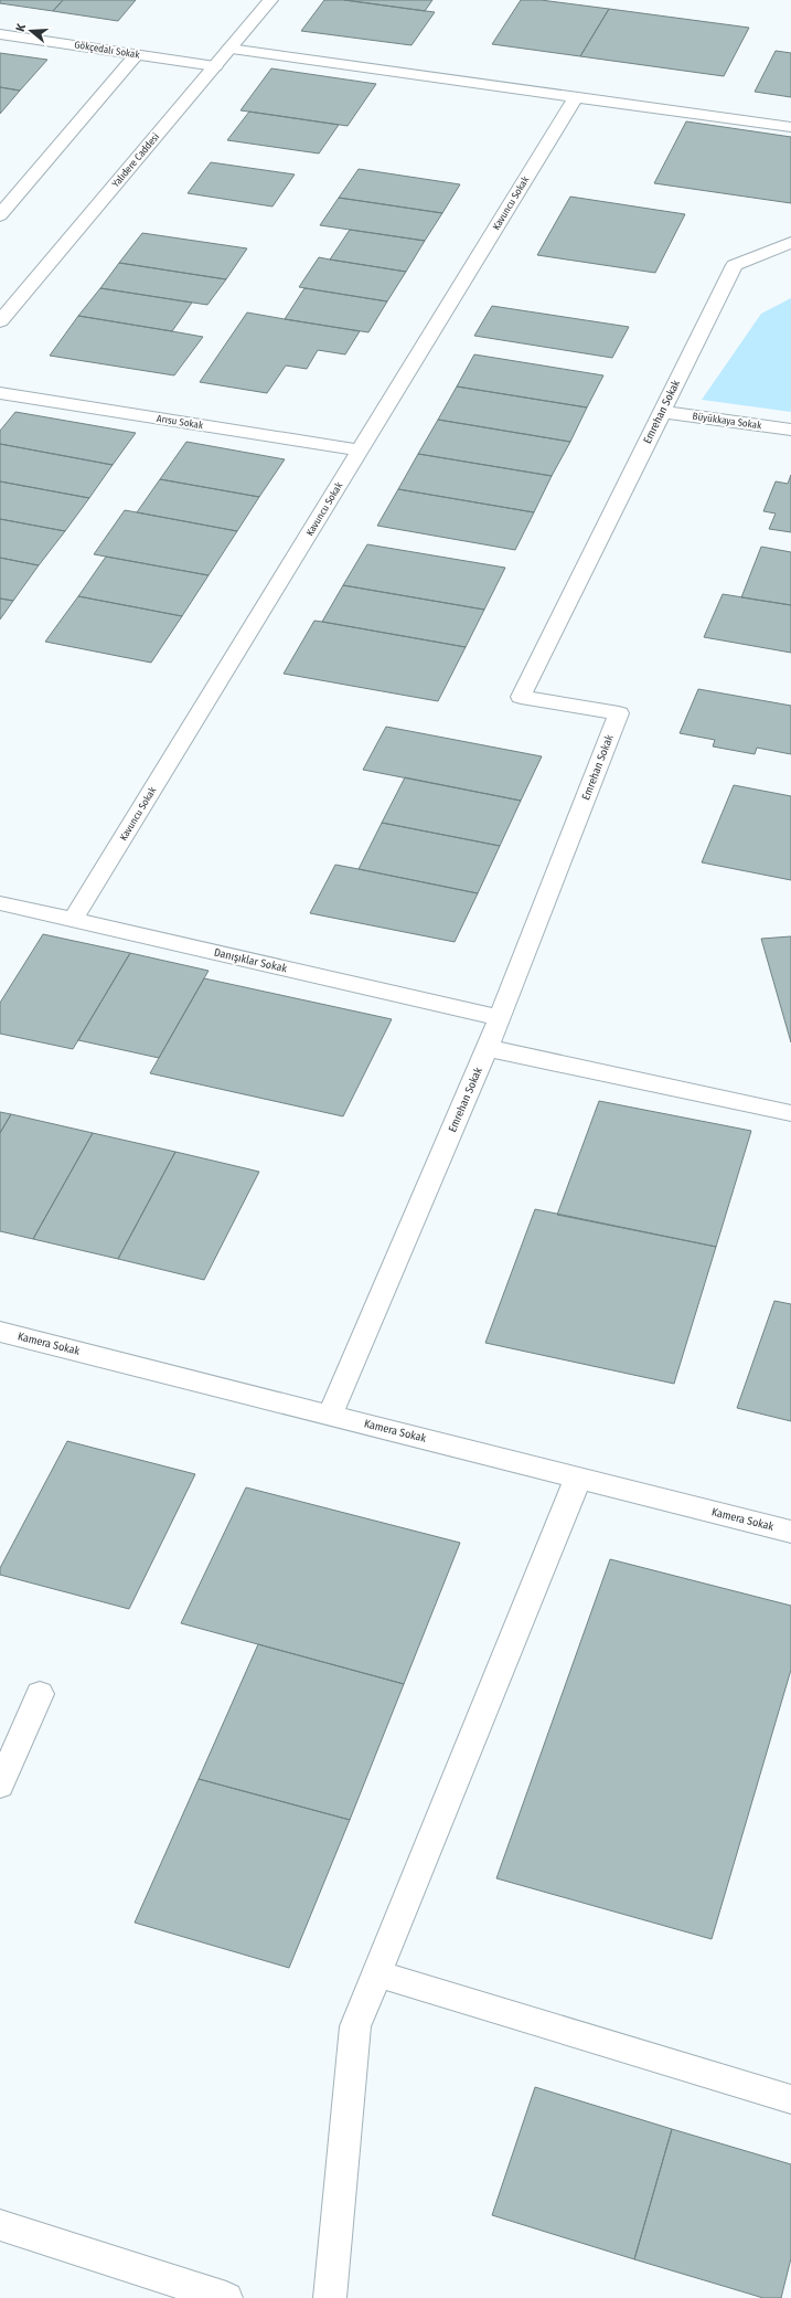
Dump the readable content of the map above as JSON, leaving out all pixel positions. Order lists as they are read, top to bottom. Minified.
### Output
{"streets":{"street":["Gökçedalı Sokak","Yalıdere Caddesi","Kavuncu Sokak","Emrehan Sokak","Büyükkaya Sokak","Arısu Sokak","Danışıklar Sokak","Kamera Sokak"]},"crossings":[["Gökçedalı Sokak","Yalıdere Caddesi"],["Kavuncu Sokak","Arısu Sokak"],["Kavuncu Sokak","Danışıklar Sokak"],["Emrehan Sokak","Büyükkaya Sokak"],["Emrehan Sokak","Danışıklar Sokak"],["Emrehan Sokak","Kamera Sokak"]],"north":"left"}
